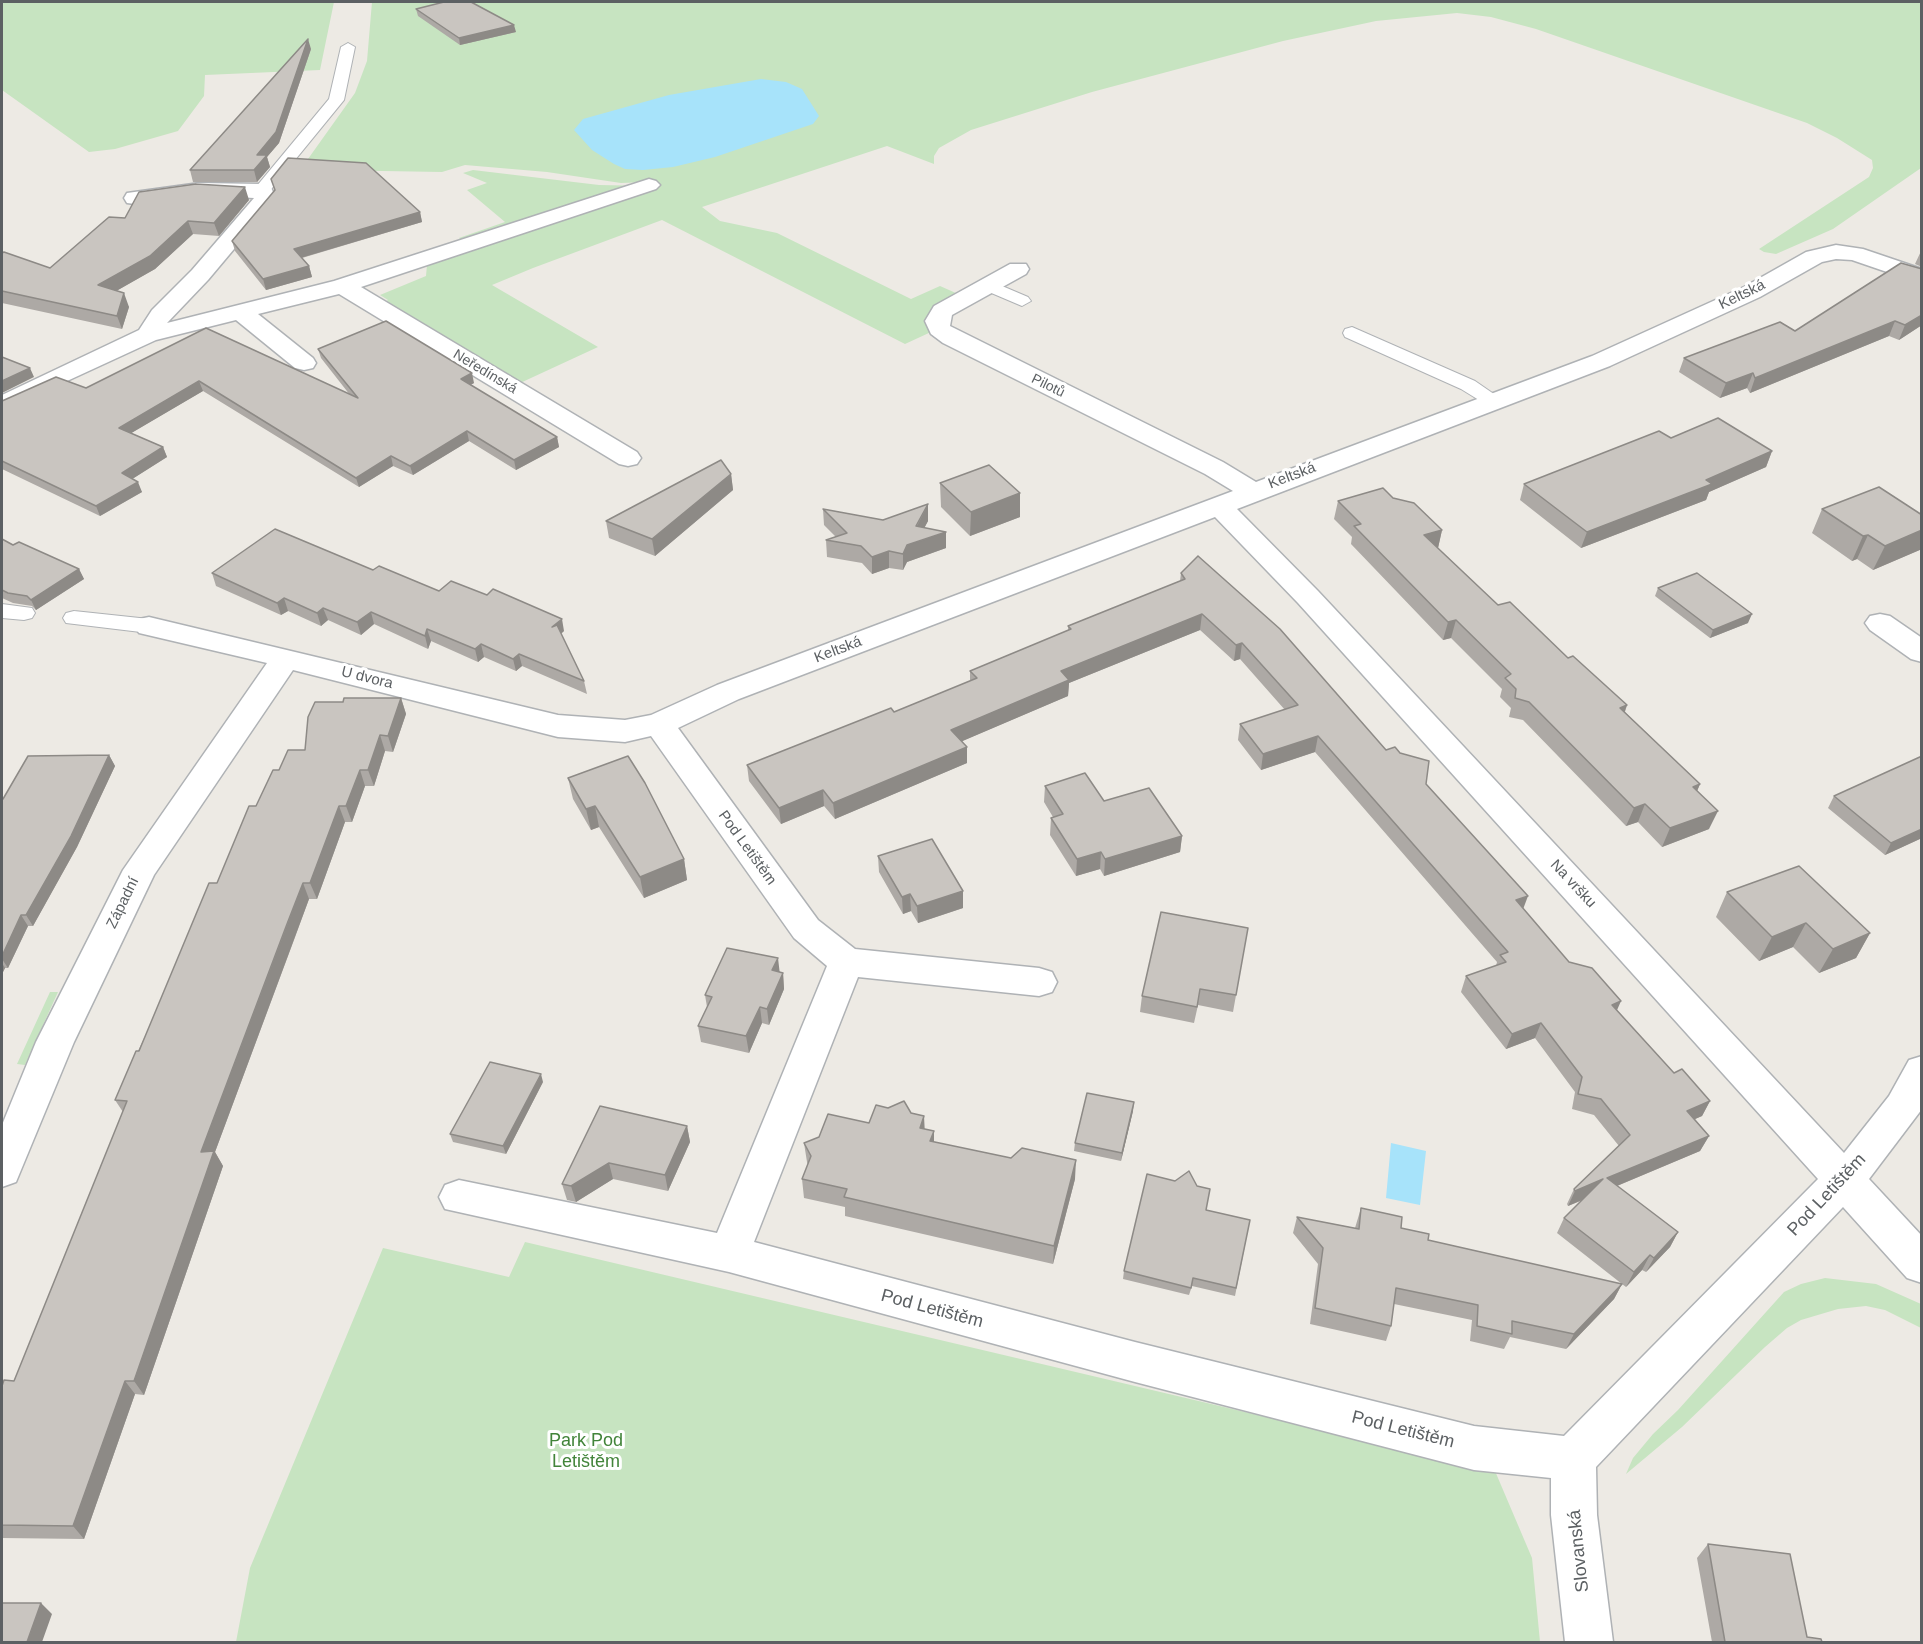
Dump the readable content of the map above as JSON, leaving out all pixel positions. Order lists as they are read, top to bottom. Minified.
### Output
{"streets":{"street":["Keltská","Neředínská","Pilotů","U dvora","Pod Letištěm","Na vršku","Západní","Slovanská"]},"crossings":[["Keltská","Pilotů"],["Keltská","U dvora"],["Keltská","Pod Letištěm"],["Keltská","Na vršku"],["U dvora","Pod Letištěm"],["U dvora","Západní"],["Pod Letištěm","Na vršku"],["Pod Letištěm","Slovanská"]],"parks":["Park Pod Letištěm"]}
